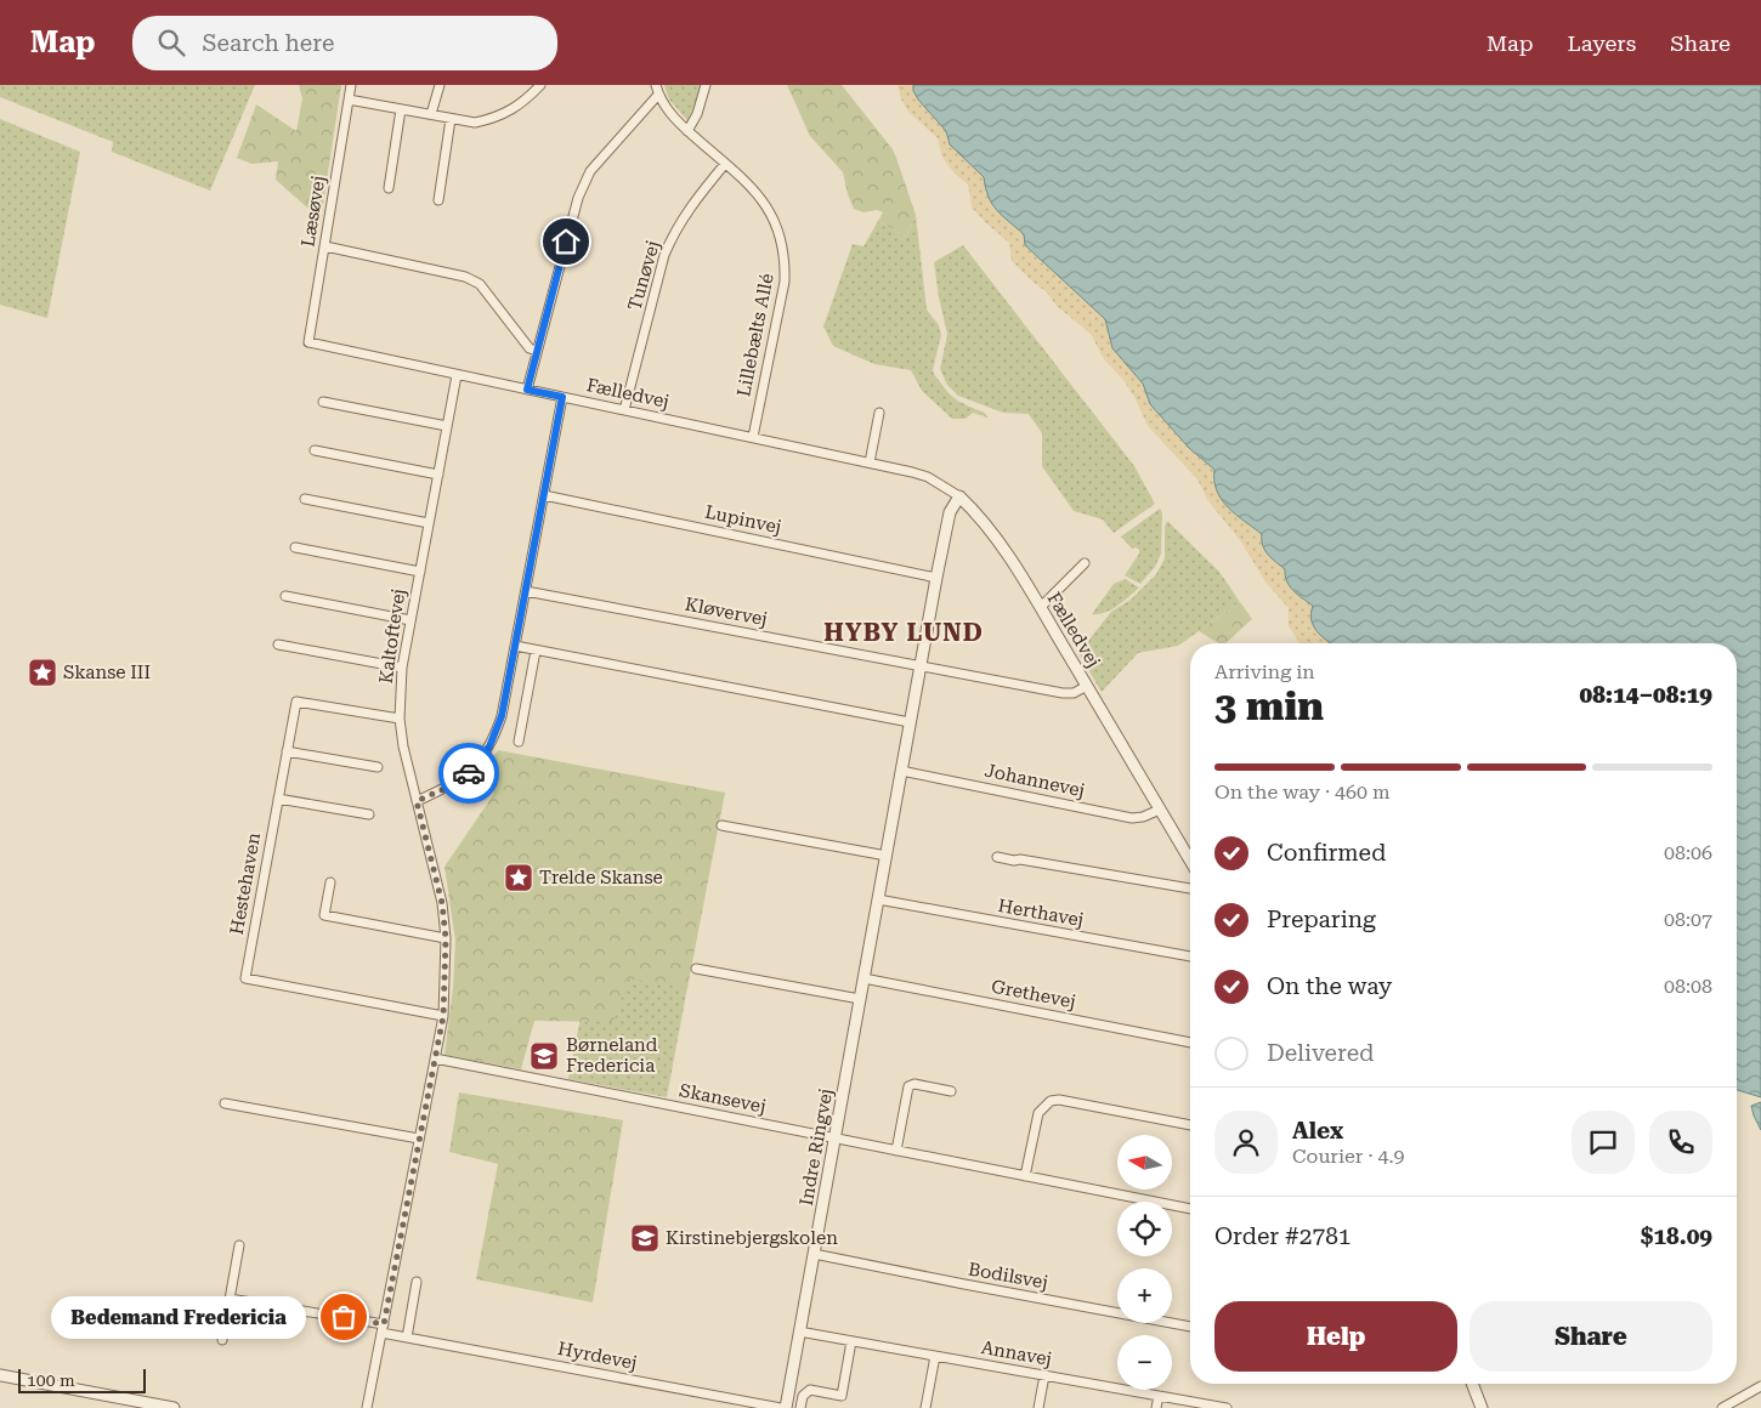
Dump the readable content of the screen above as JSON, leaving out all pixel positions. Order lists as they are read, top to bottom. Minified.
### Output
{"streets":{"street":["Læsøvej","Tunøvej","Lillebælts Allé","Fælledvej","Lupinvej","Kløvervej","Kaltoftevej","Johannevej","Hestehaven","Herthavej","Grethevej","Skansevej","Indre Ringvej","Bodilsvej","Annavej","Hyrdevej"]},"crossings":[["Læsøvej","Fælledvej"],["Tunøvej","Lillebælts Allé"],["Tunøvej","Fælledvej"],["Lillebælts Allé","Fælledvej"],["Fælledvej","Kløvervej"],["Fælledvej","Kaltoftevej"],["Fælledvej","Johannevej"],["Fælledvej","Indre Ringvej"],["Lupinvej","Indre Ringvej"],["Kløvervej","Indre Ringvej"],["Kaltoftevej","Hestehaven"],["Kaltoftevej","Skansevej"],["Kaltoftevej","Hyrdevej"],["Johannevej","Indre Ringvej"],["Herthavej","Indre Ringvej"],["Grethevej","Indre Ringvej"],["Skansevej","Indre Ringvej"],["Indre Ringvej","Bodilsvej"],["Indre Ringvej","Annavej"],["Indre Ringvej","Hyrdevej"]],"districts":["HYBY LUND"],"places":{"place":["Skanse III","Trelde Skanse"],"school or university":["Børneland Fredericia","Kirstinebjergskolen"],"other":["Bedemand Fredericia"]},"scale_bar":"100 m","north":"left","page":{"header":"Map","search":"Search here","nav":["Map","Layers","Share"],"heading":["3 min","Arriving in","08:14–08:19"],"panel":["Alex","Courier · 4.9","Order #2781","$18.09"],"bar":"On the way · 460 m","list":[["Confirmed","08:06"],["Preparing","08:07"],["On the way","08:08"],"Delivered"],"map_buttons":["+","−"],"buttons":["Help","Share"],"bubble":"Bedemand Fredericia","scale":"100 m"}}
